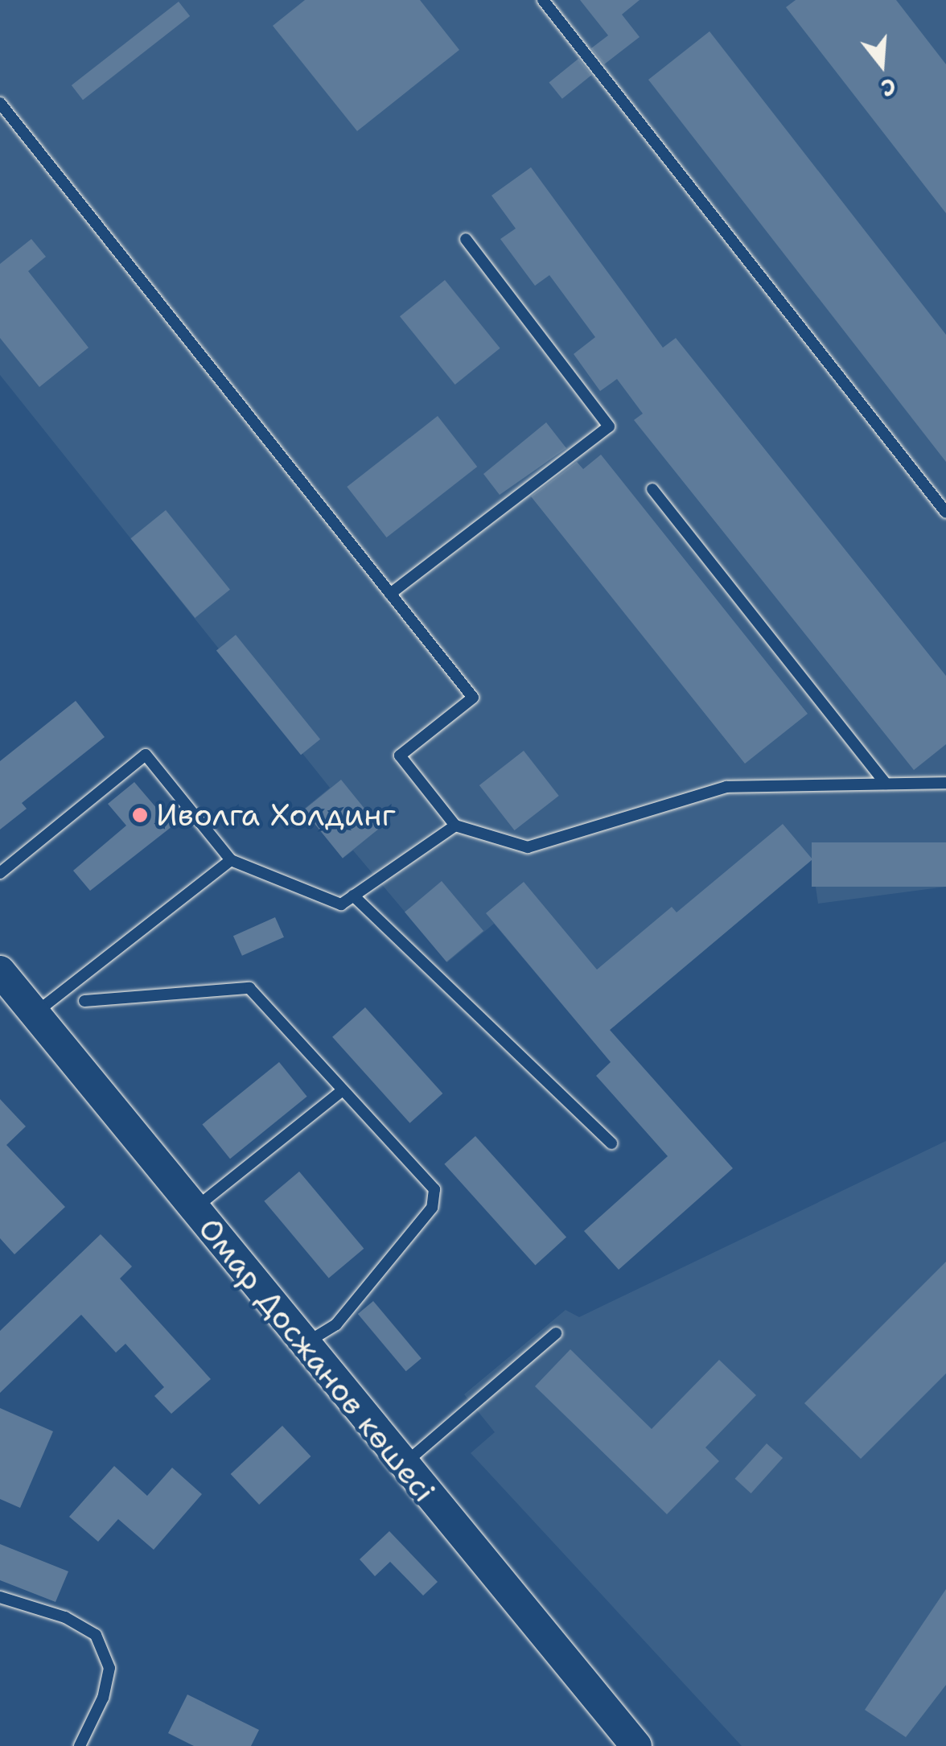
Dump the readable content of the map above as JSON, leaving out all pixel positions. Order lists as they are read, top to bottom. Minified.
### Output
{"streets":{"street":["Омар Досжанов көшесі"]},"places":["Иволга Холдинг"],"north":"bottom"}
